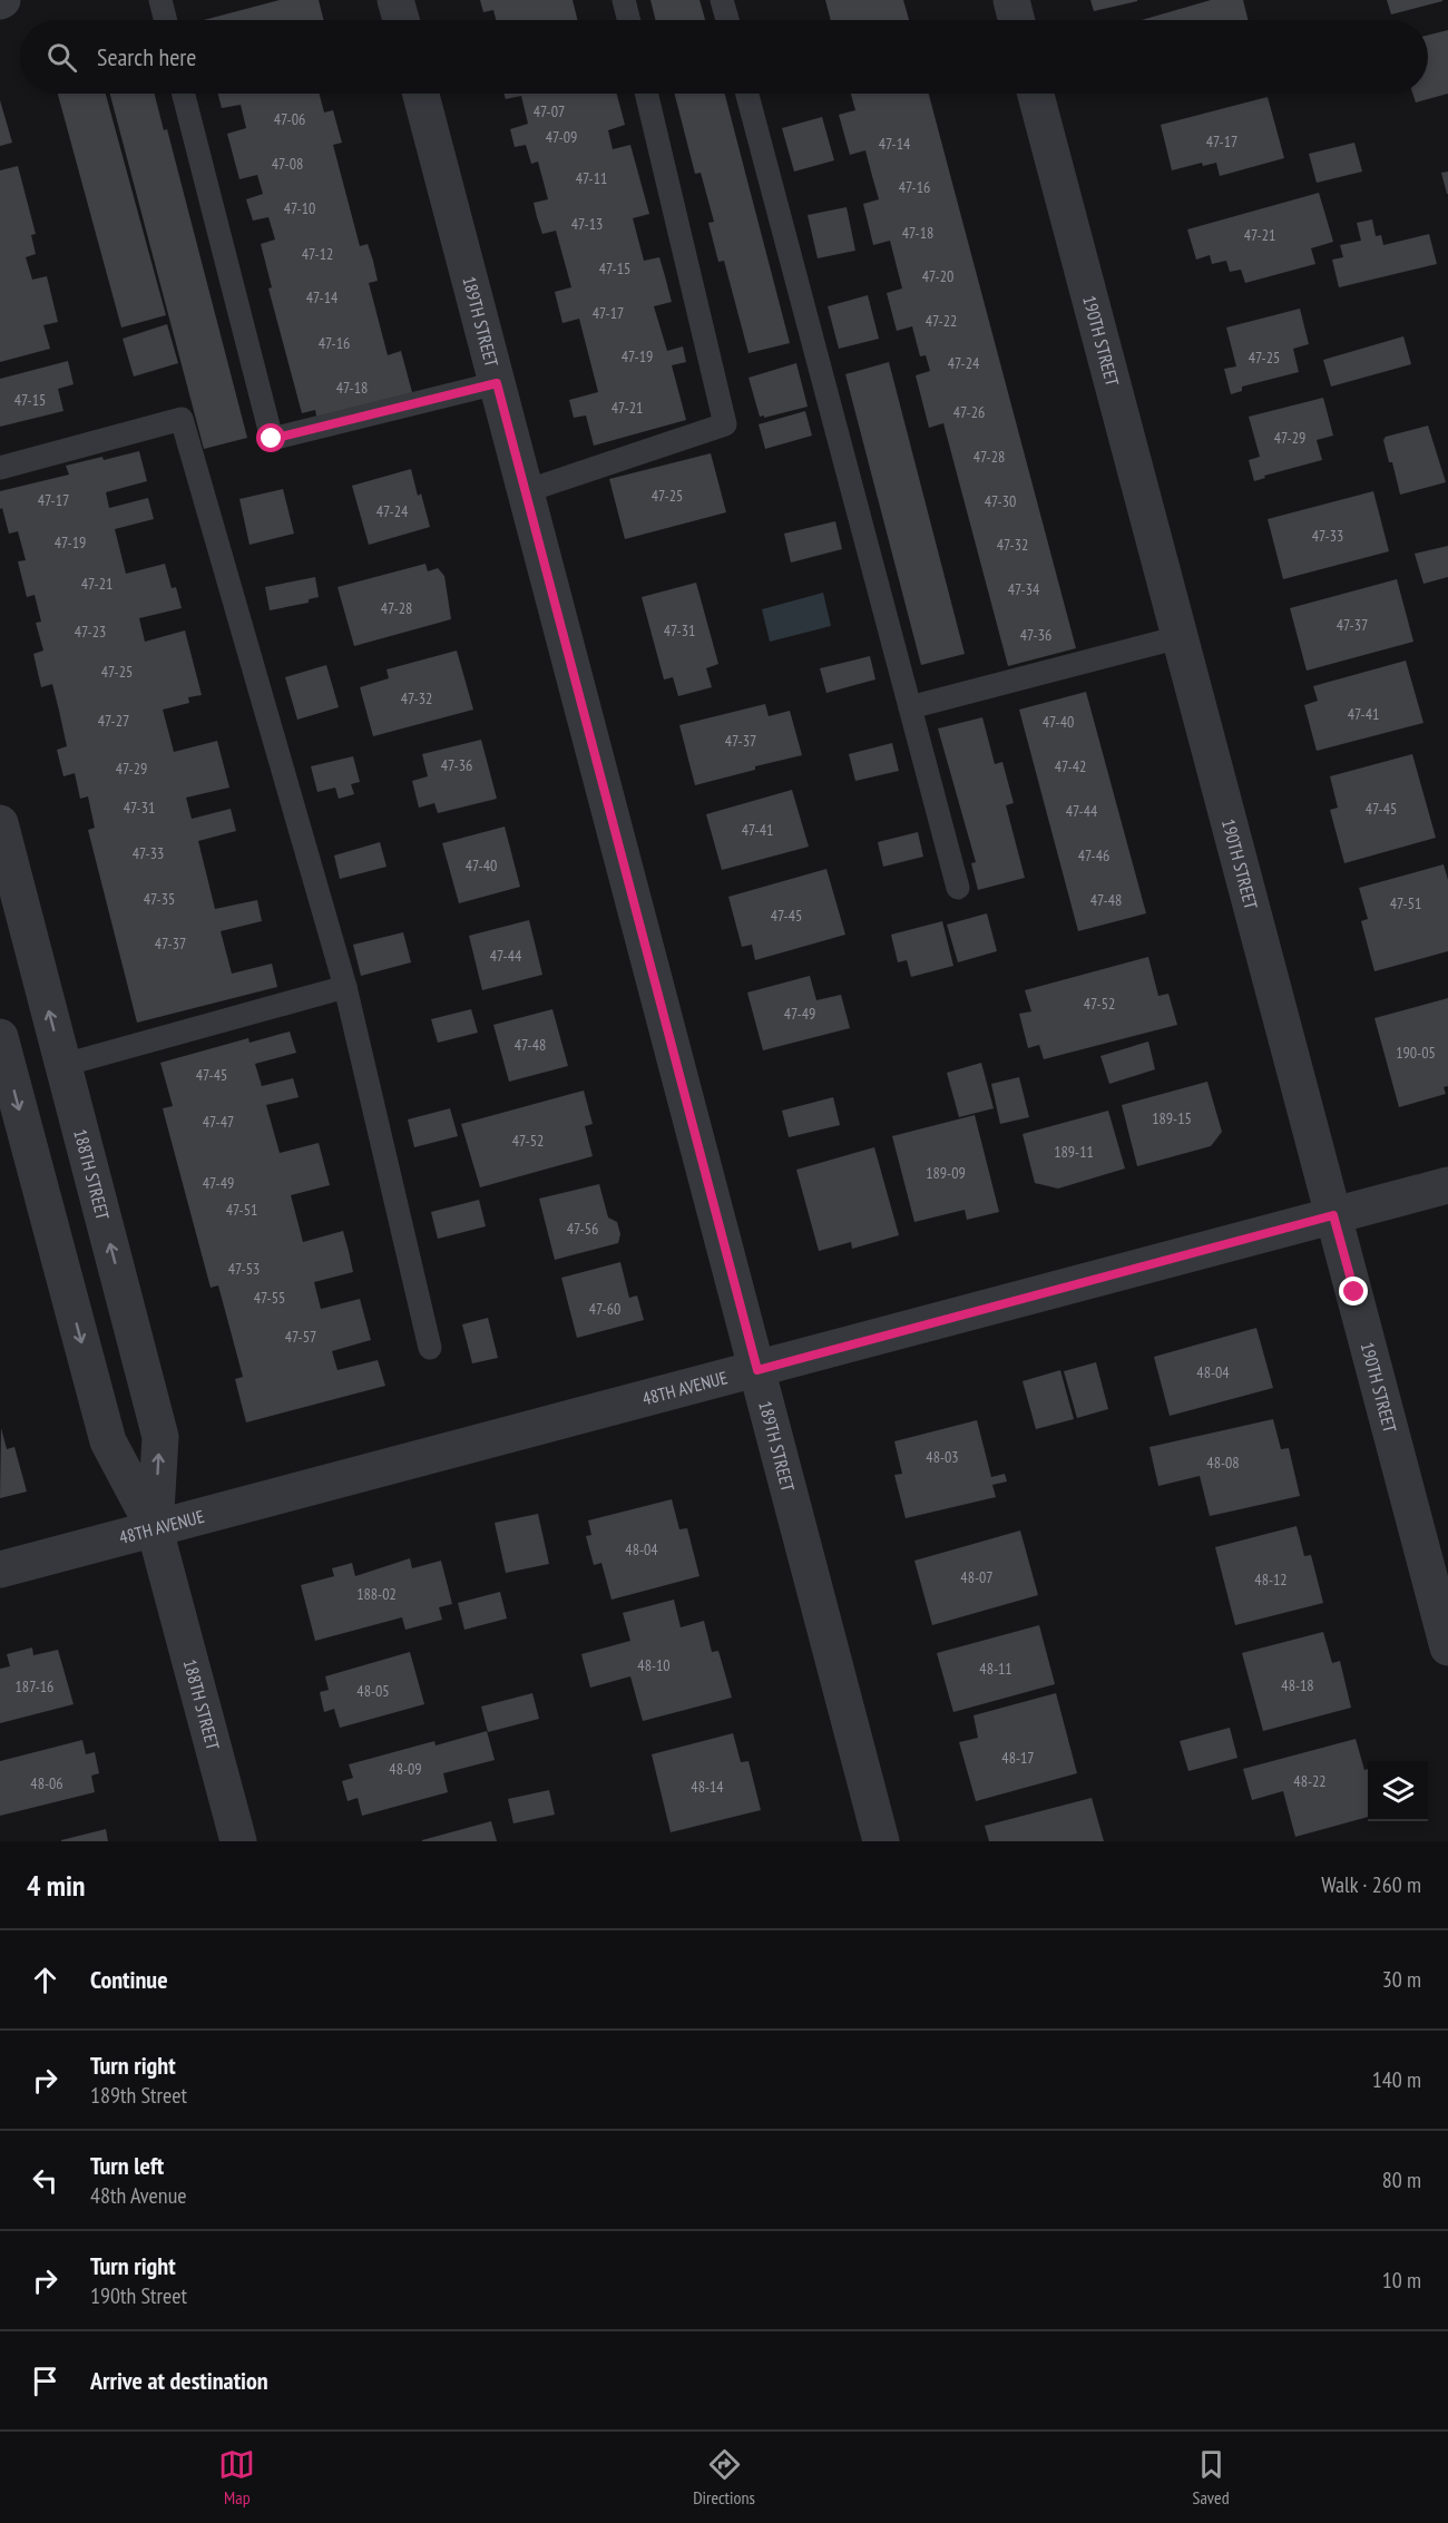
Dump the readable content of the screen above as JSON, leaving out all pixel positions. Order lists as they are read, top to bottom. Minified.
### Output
{"streets":{"street":["189TH STREET","190TH STREET","188TH STREET","48TH AVENUE"]},"crossings":[["189TH STREET","48TH AVENUE"],["190TH STREET","48TH AVENUE"],["188TH STREET","48TH AVENUE"]],"house_numbers":["47-07","47-06","47-09","47-17","47-14","47-08","47-11","47-16","47-10","47-13","47-18","47-21","47-12","47-15","47-20","47-14","47-17","47-22","47-16","47-19","47-25","47-24","47-18","47-15","47-21","47-26","47-29","47-28","47-25","47-17","47-30","47-24","47-33","47-19","47-32","47-21","47-34","47-28","47-37","47-31","47-23","47-36","47-25","47-32","47-41","47-27","47-40","47-37","47-36","47-42","47-29","47-31","47-45","47-44","47-41","47-33","47-46","47-40","47-35","47-48","47-51","47-45","47-37","47-44","47-52","47-49","47-48","190-05","47-45","189-15","47-47","47-52","189-11","189-09","47-49","47-51","47-56","47-53","47-55","47-60","47-57","48-04","48-03","48-08","48-04","48-07","48-12","188-02","48-10","48-11","48-18","187-16","48-05","48-17","48-09","48-22","48-06","48-14"],"page":{"search":"Search here","heading":["4 min","Walk · 260 m"],"list":[["Continue","30 m"],["Turn right","189th Street","140 m"],["Turn left","48th Avenue","80 m"],["Turn right","190th Street","10 m"],"Arrive at destination"],"nav":["Map","Directions","Saved"]}}
